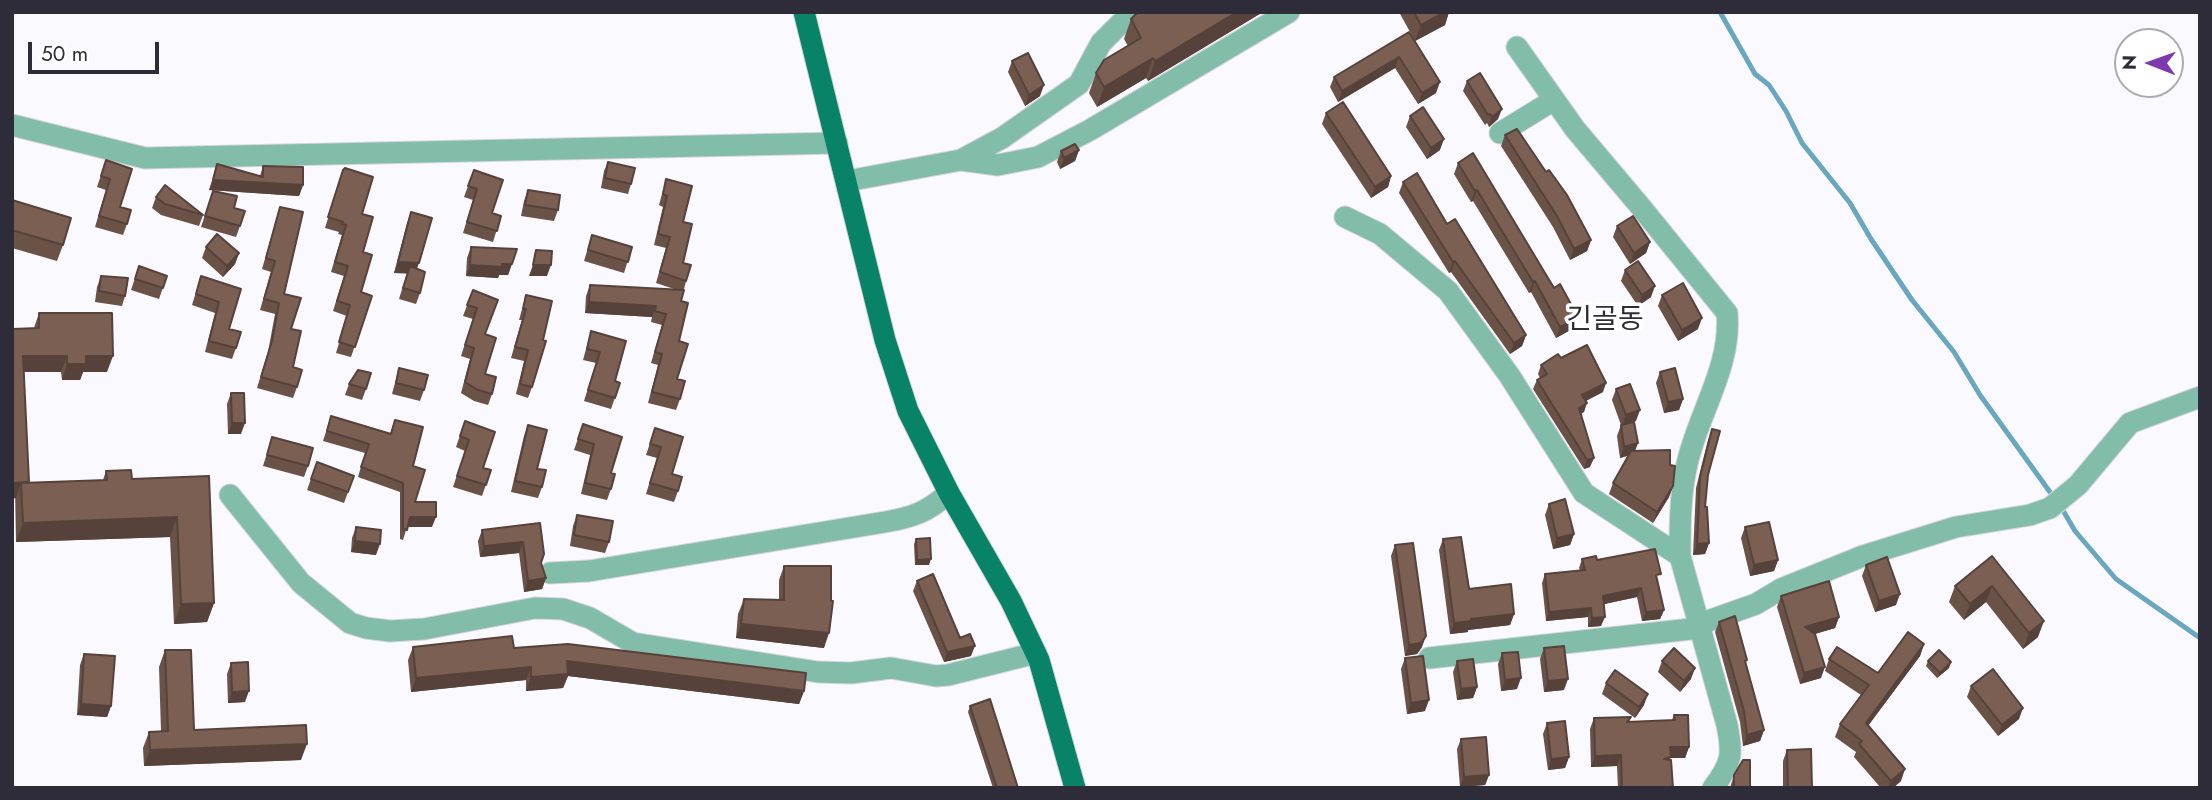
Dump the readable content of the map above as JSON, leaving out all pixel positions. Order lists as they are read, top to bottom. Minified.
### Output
{"districts":["긴골동"],"scale_bar":"50 m","north":"left"}
